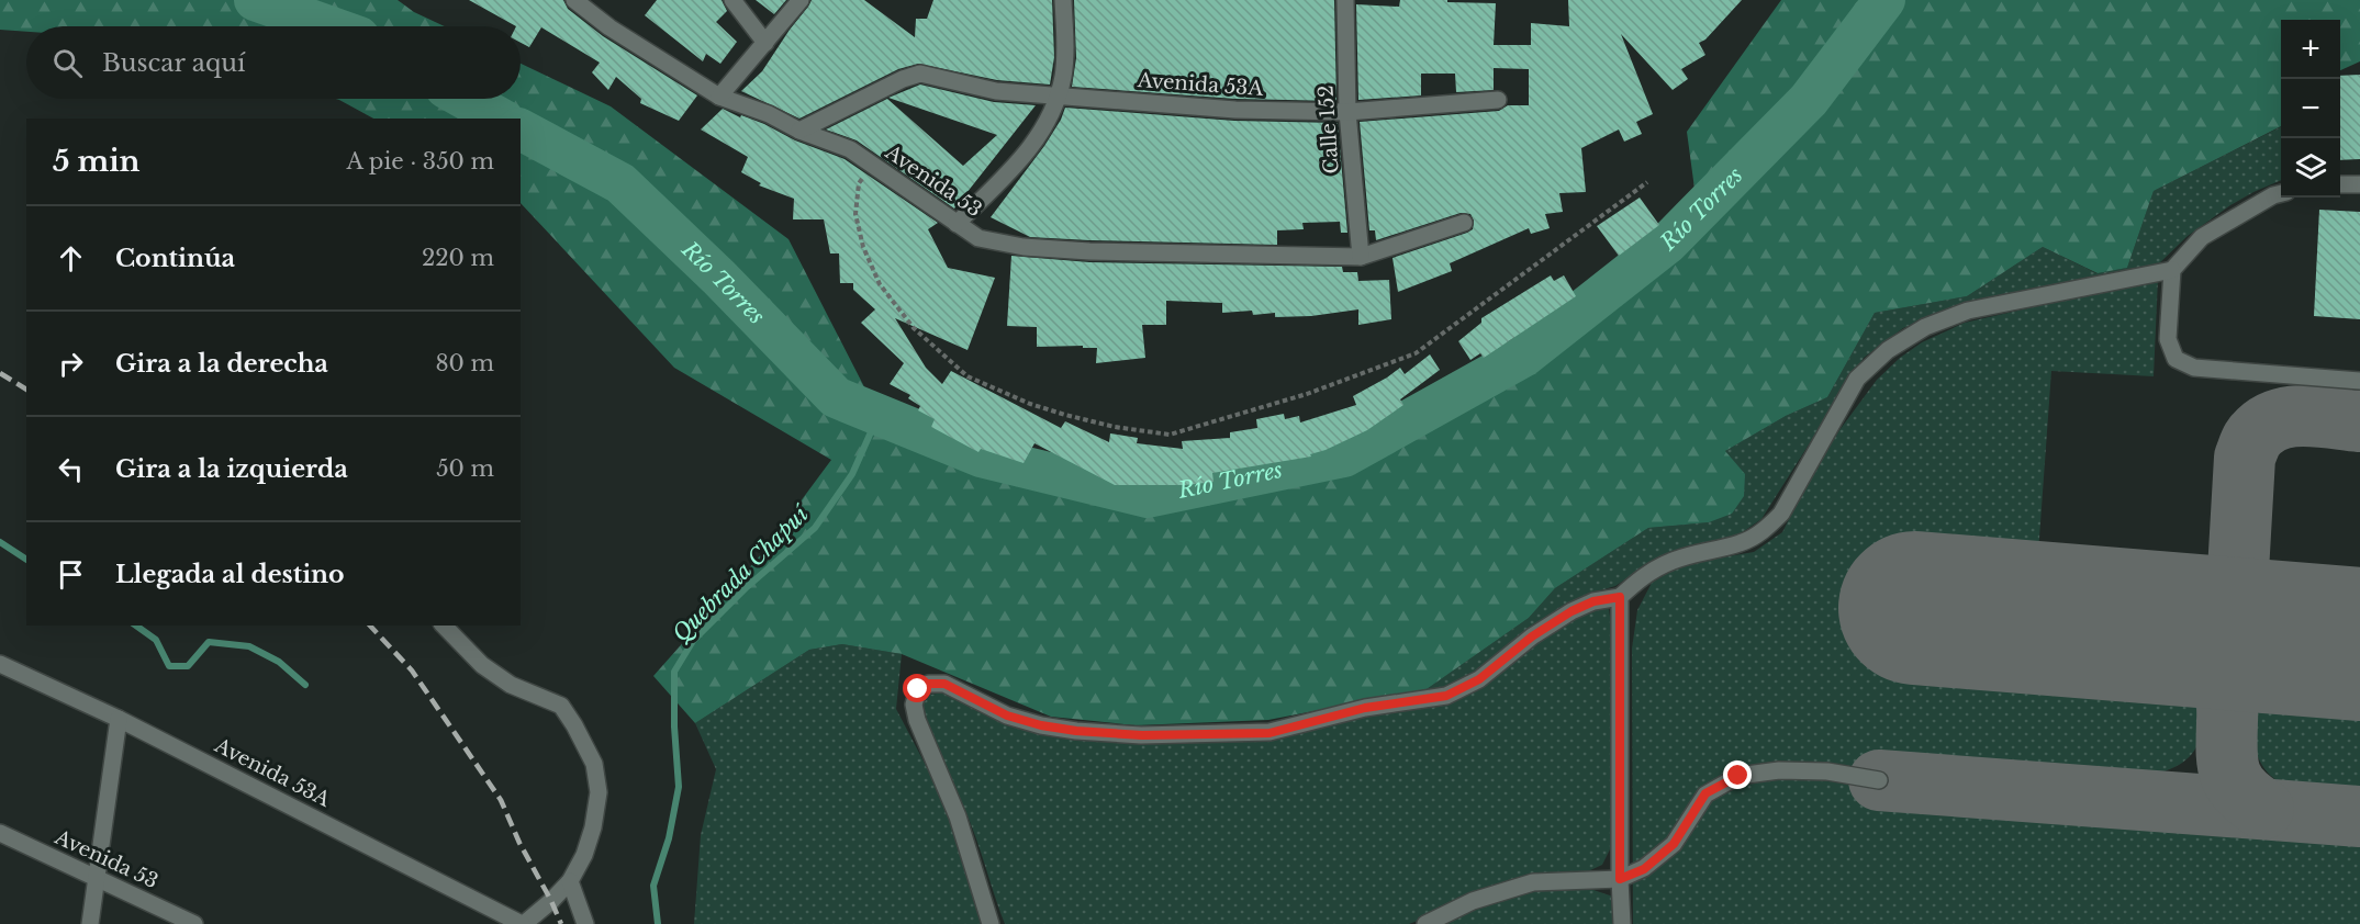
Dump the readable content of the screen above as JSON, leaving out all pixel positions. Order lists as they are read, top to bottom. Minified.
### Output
{"streets":{"street":["Avenida 53A","Calle 152","Avenida 53"]},"crossings":[["Avenida 53A","Calle 152"],["Avenida 53A","Avenida 53"],["Calle 152","Avenida 53"]],"water":["Río Torres","Quebrada Chapuí"],"page":{"map_buttons":["+","−"],"search":"Buscar aquí","heading":["5 min","A pie · 350 m"],"list":[["Continúa","220 m"],["Gira a la derecha","80 m"],["Gira a la izquierda","50 m"],"Llegada al destino"]}}
